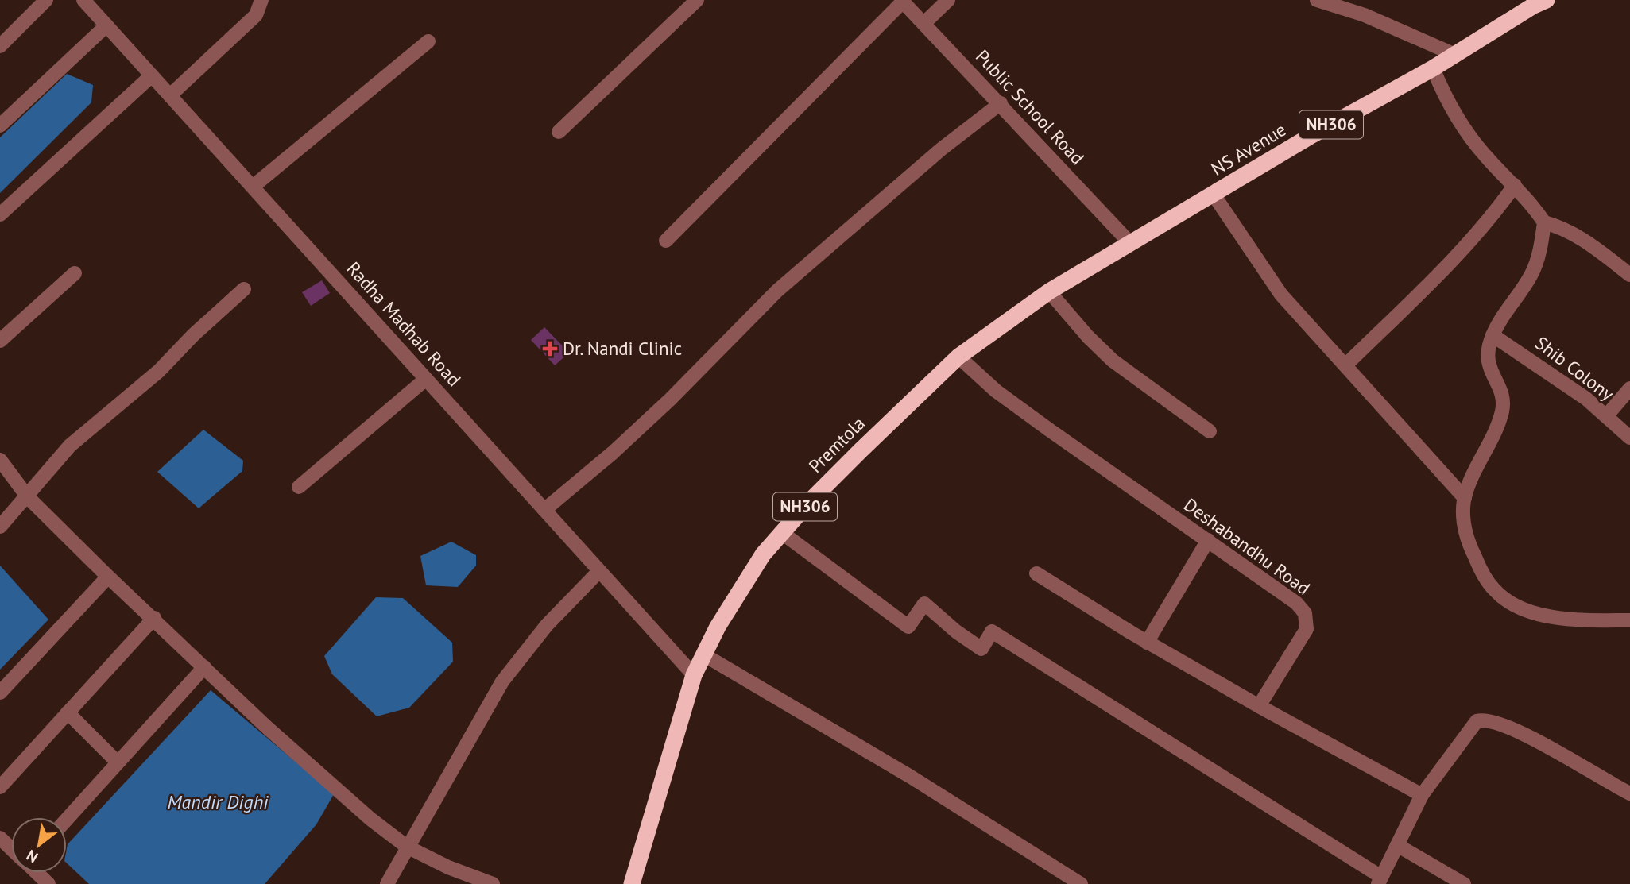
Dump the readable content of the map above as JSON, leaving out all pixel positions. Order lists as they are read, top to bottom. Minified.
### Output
{"streets":{"highway":["NH306","NS Avenue","Premtola"],"street":["Public School Road","Radha Madhab Road","Shib Colony","Deshabandhu Road"]},"crossings":[["Public School Road","NS Avenue"],["Public School Road","Premtola"],["NS Avenue","Premtola"],["Radha Madhab Road","Premtola"],["Premtola","Deshabandhu Road"]],"water":["Mandir Dighi"],"places":{"health":["Dr. Nandi Clinic"]},"north":"bottom left"}
